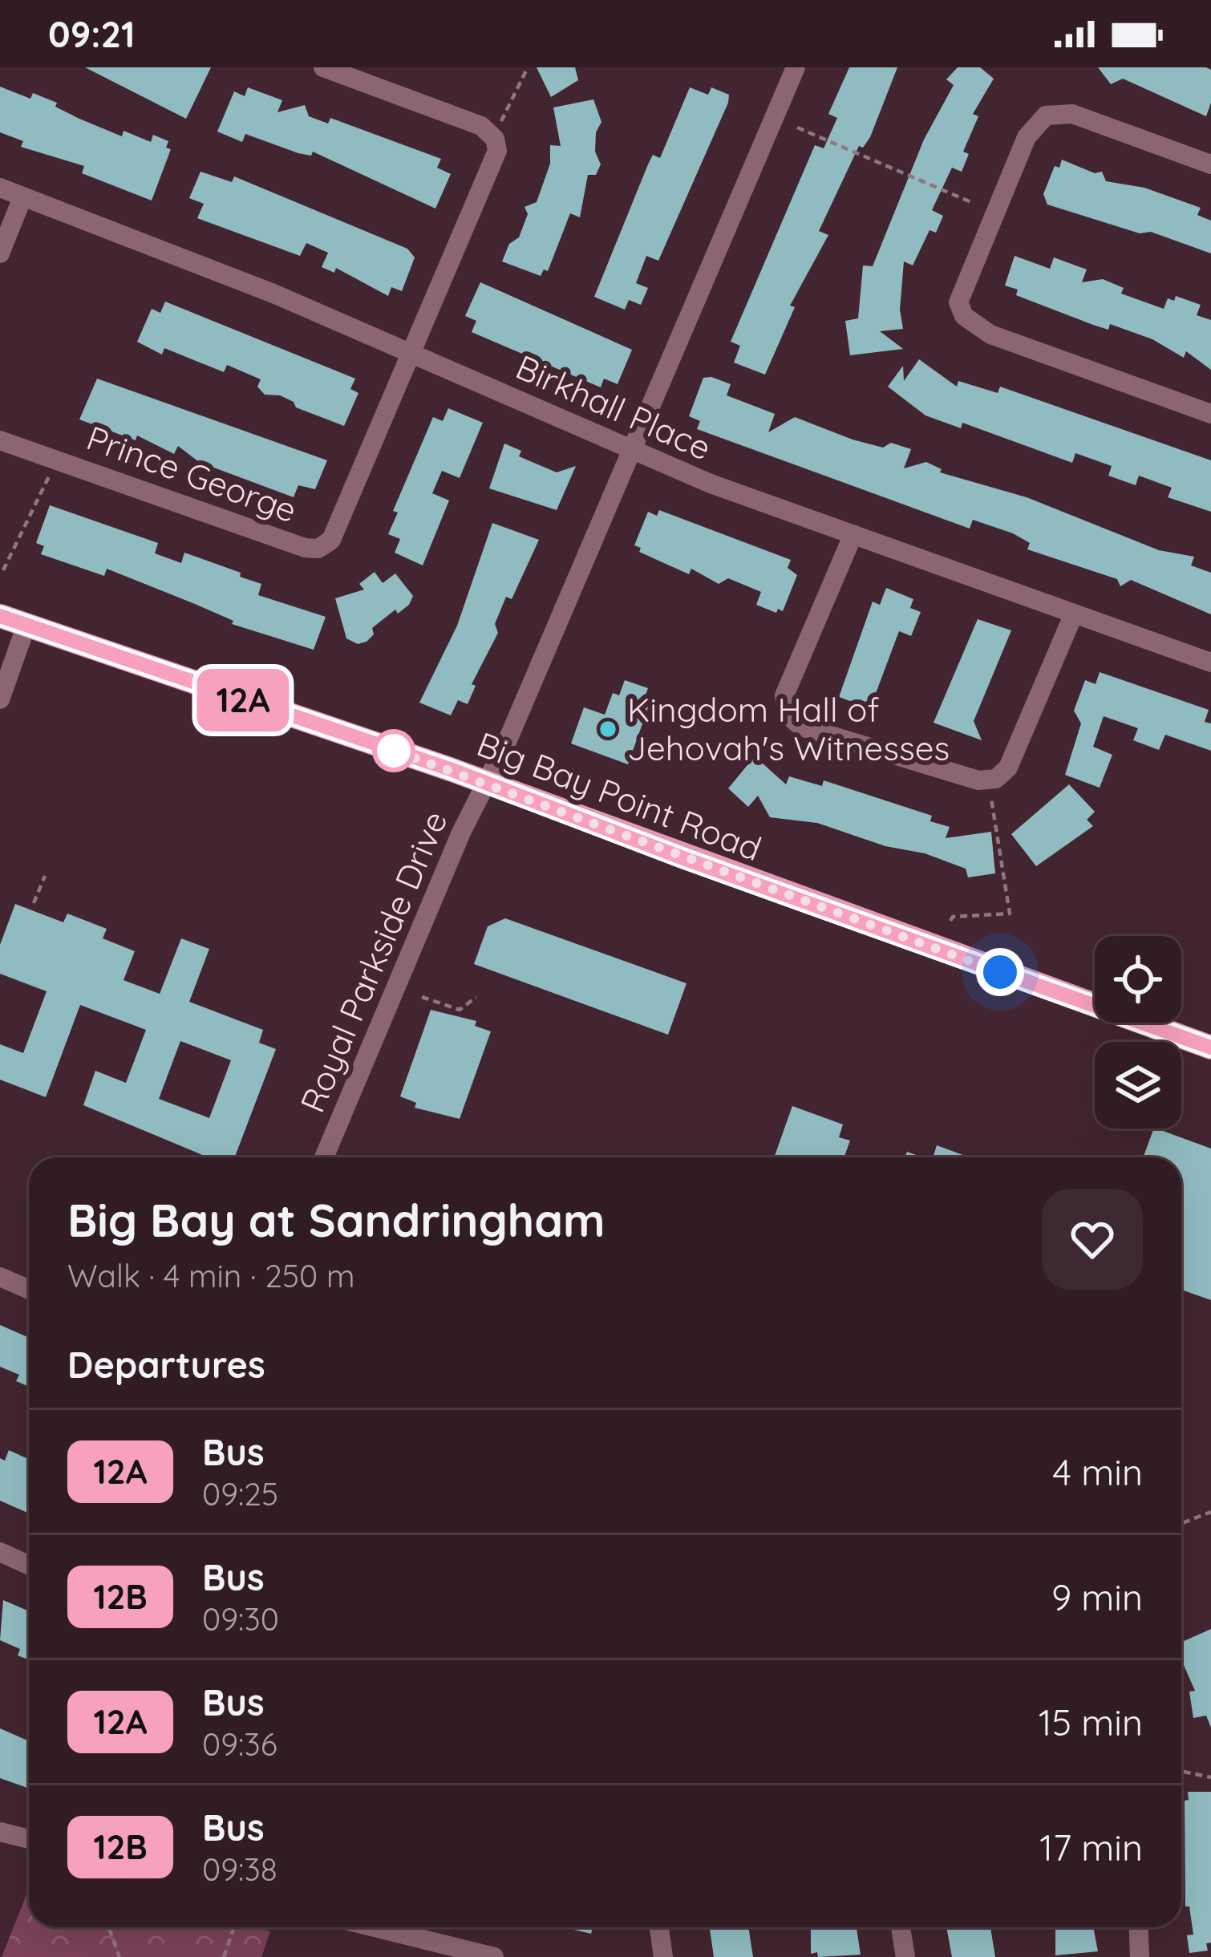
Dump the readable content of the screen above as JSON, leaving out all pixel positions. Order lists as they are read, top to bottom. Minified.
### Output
{"streets":{"main road":["Big Bay Point Road"],"street":["Birkhall Place","Prince George","Royal Parkside Drive"]},"crossings":[["Birkhall Place","Prince George"],["Birkhall Place","Royal Parkside Drive"],["Big Bay Point Road","Royal Parkside Drive"]],"places":["Kingdom Hall of Jehovah's Witnesses"],"lines":["bus line 12A"],"page":{"status":"09:21","on_map":"12A","heading":[["Big Bay at Sandringham","Walk · 4 min · 250 m"],"Departures"],"list":[{"mark":"12A","name":"Bus","note":"09:25","value":"4 min"},{"mark":"12B","name":"Bus","note":"09:30","value":"9 min"},{"mark":"12A","name":"Bus","note":"09:36","value":"15 min"},{"mark":"12B","name":"Bus","note":"09:38","value":"17 min"}]}}
